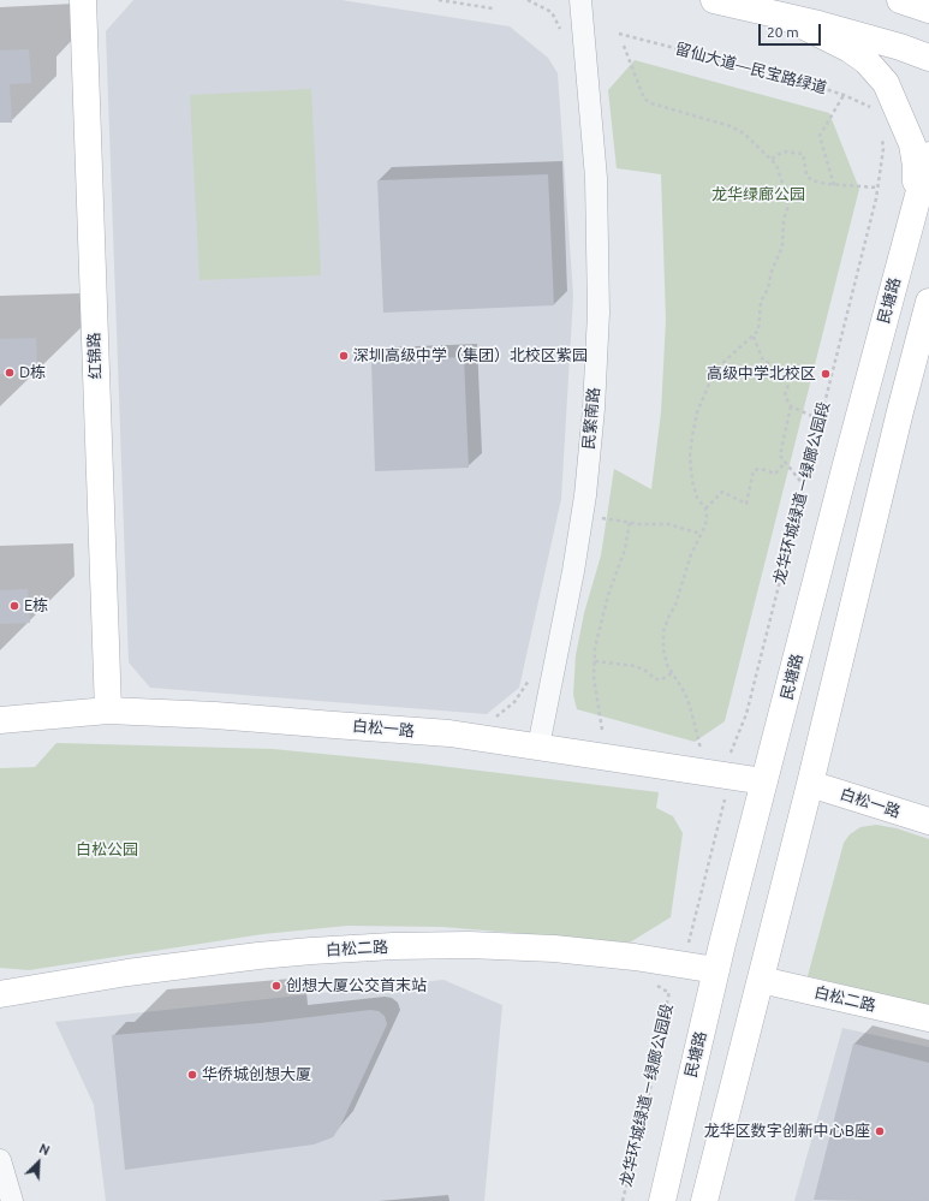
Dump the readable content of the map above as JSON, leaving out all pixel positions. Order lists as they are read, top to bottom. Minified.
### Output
{"streets":{"main road":["民塘路","红锦路","白松一路","白松二路"],"street":["民繁南路"],"path":["留仙大道—民宝路绿道","龙华环城绿道－绿廊公园段"]},"crossings":[["民塘路","白松一路"],["民塘路","白松二路"],["红锦路","白松一路"],["民繁南路","白松一路"]],"parks":["龙华绿廊公园","白松公园"],"places":["深圳高级中学（集团）北校区紫园","D栋","高级中学北校区","E栋","创想大厦公交首末站","华侨城创想大厦","龙华区数字创新中心B座"],"scale_bar":"20 m","north":"top right"}
